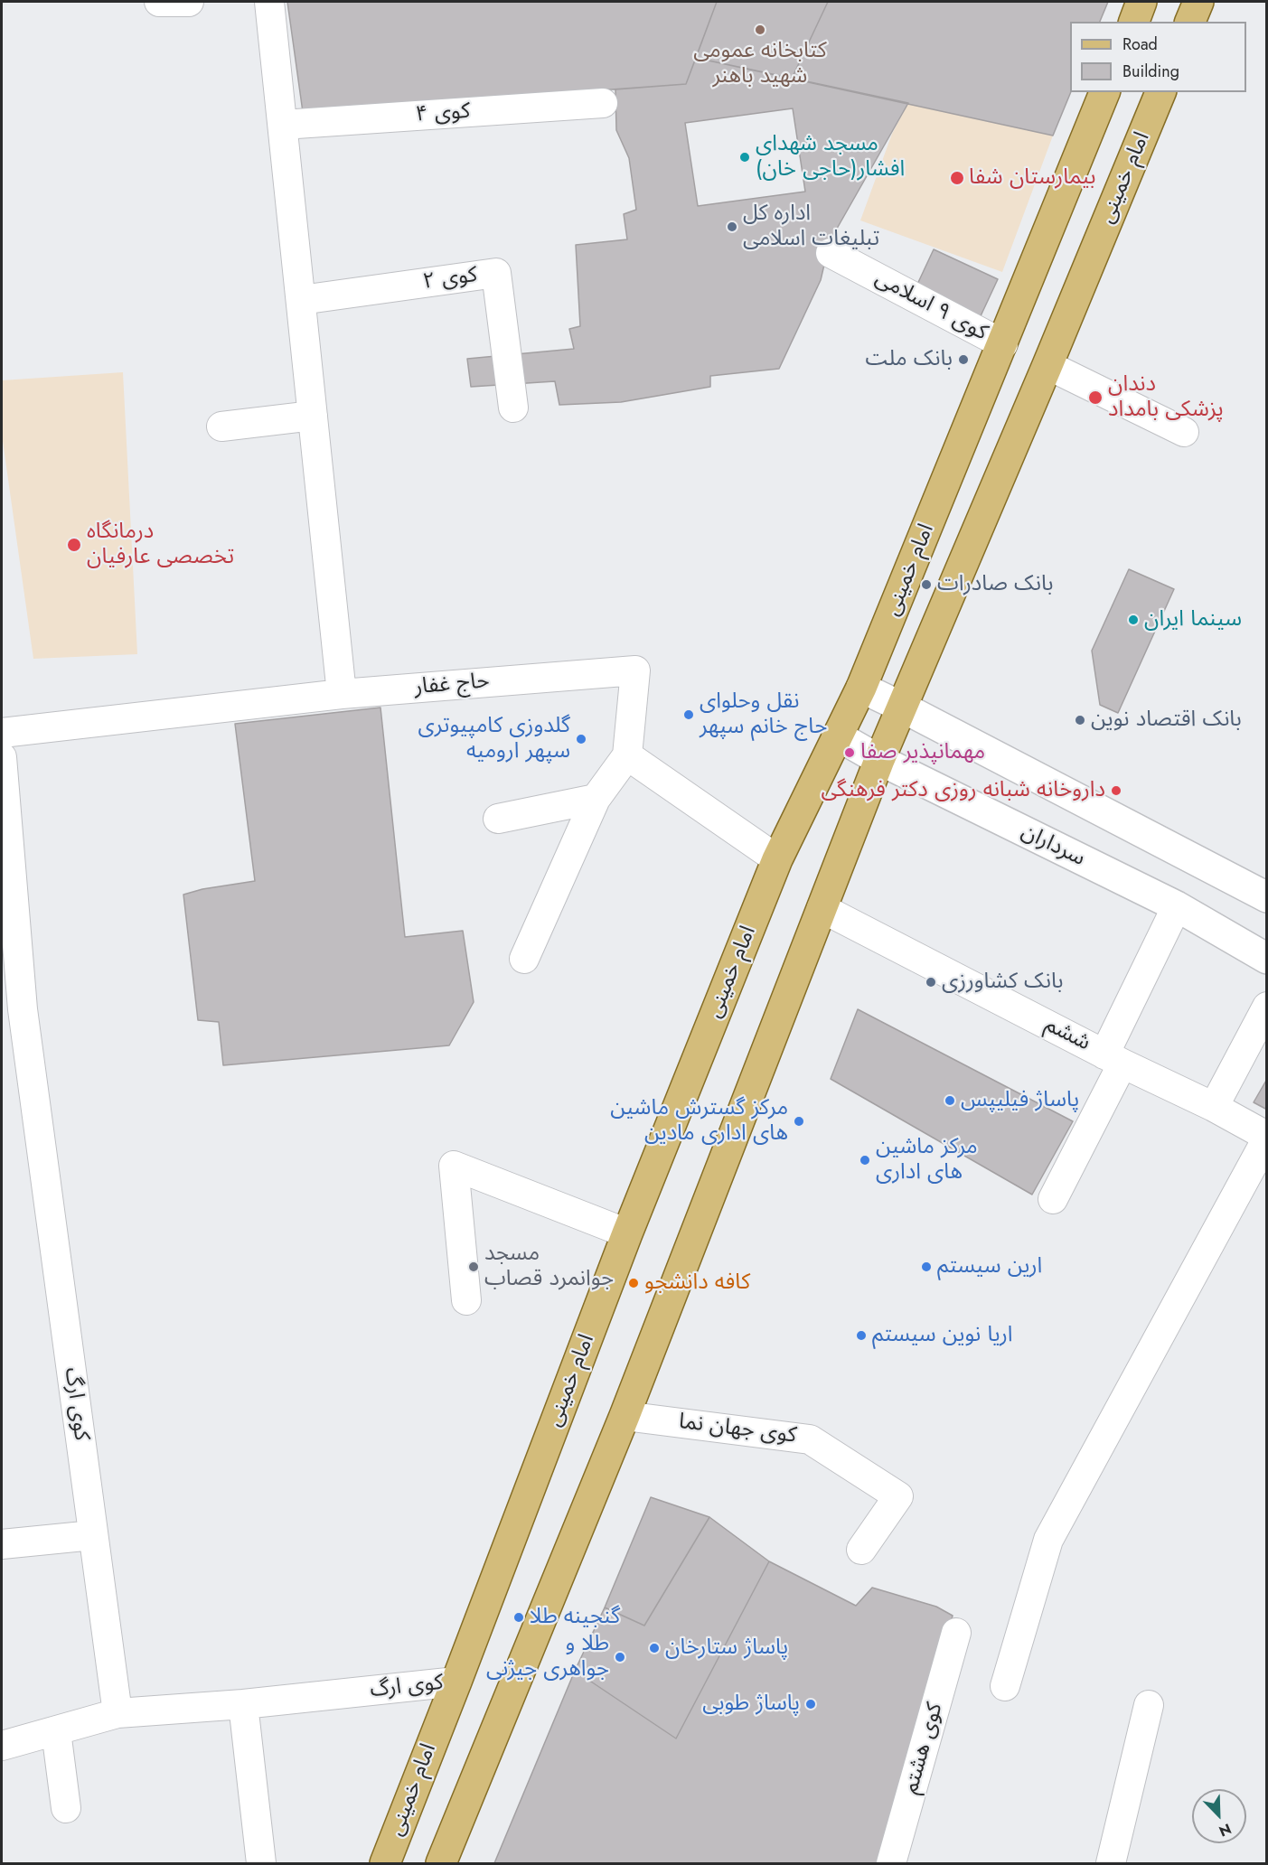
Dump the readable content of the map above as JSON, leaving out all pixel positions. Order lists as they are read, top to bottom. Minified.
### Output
{"streets":{"main road":["امام خمینی","سرداران"],"street":["کوی ۴","کوی ۲","کوی ۹ اسلامی","حاج غفار","ششم","کوی ارگ","کوی جهان نما","کوی هشتم"]},"crossings":[["امام خمینی","کوی ۹ اسلامی"],["امام خمینی","سرداران"],["امام خمینی","ششم"],["امام خمینی","کوی ارگ"],["امام خمینی","کوی جهان نما"]],"places":["کتابخانه عمومی شهید باهنر","مسجد شهدای افشار(حاجی خان)","بیمارستان شفا","اداره کل تبلیغات اسلامی","بانک ملت","دندان‌ پزشکی بامداد","درمانگاه تخصصی عارفیان","بانک صادرات","سینما ایران","نقل وحلوای حاج خانم سپهر","بانک اقتصاد نوین","گلدوزی کامپیوتری سپهر ارومیه","مهمانپذیر صفا","داروخانه شبانه روزی دکتر فرهنگی","بانک کشاورزی","پاساژ فیلیپس","مرکز گسترش ماشین هاى ادارى مادین","مرکز ماشین هاى ادارى","مسجد جوانمرد قصاب","ارین سیستم","کافه دانشجو","اریا نوین سیستم","گنجینه طلا","پاساژ ستارخان","طلا و جواهری جیژنی","پاساژ طوبی"],"legend":["Road","Building"],"north":"bottom right"}
